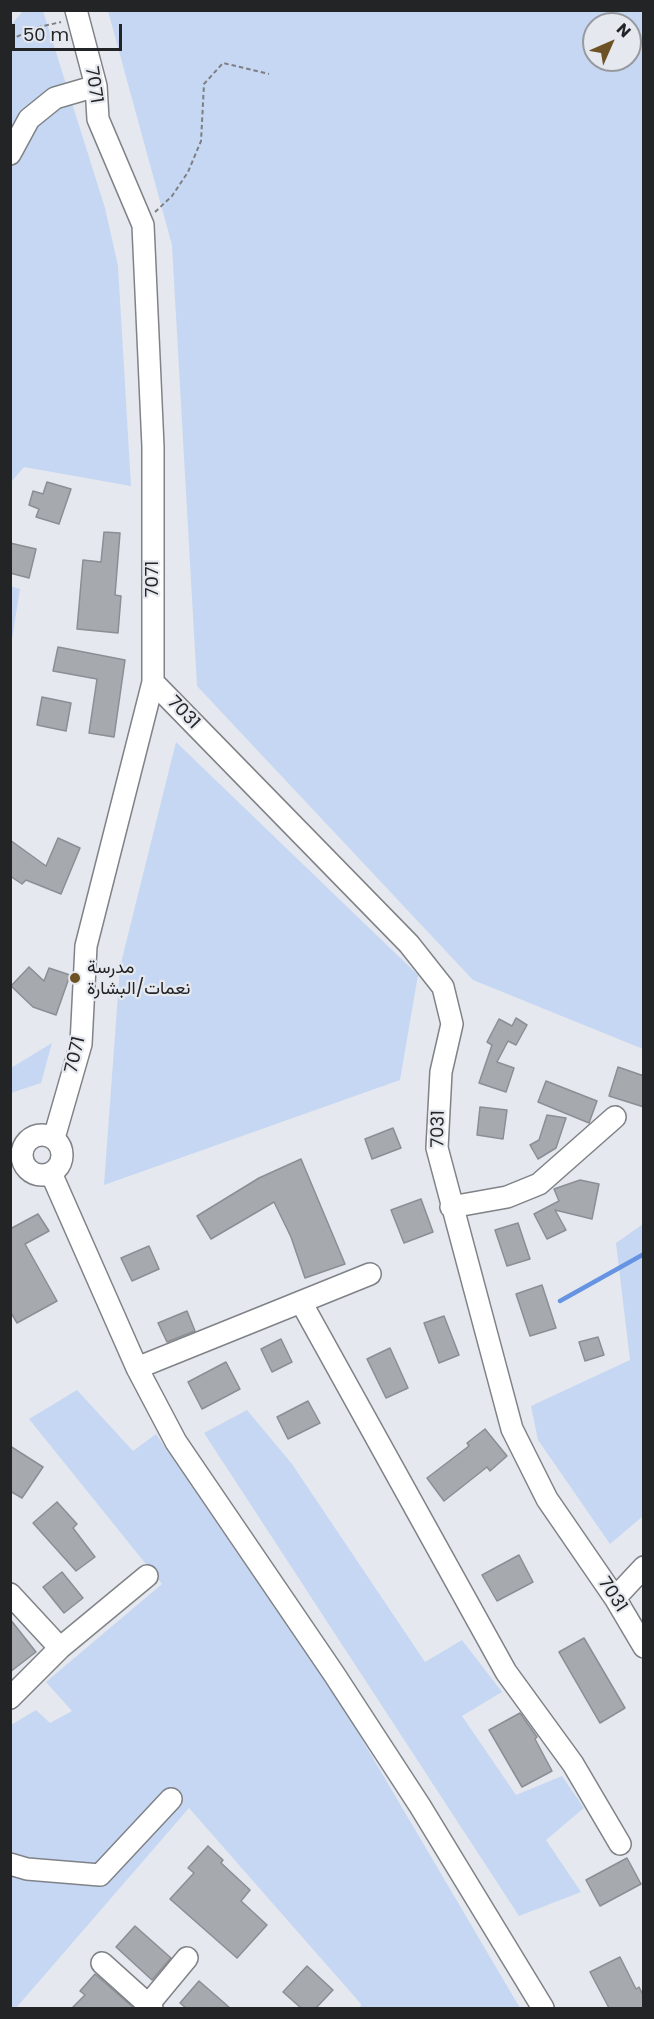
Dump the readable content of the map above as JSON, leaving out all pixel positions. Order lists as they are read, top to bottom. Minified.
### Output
{"streets":{"street":["7071","7031"]},"crossings":[["7071","7031"]],"places":["مدرسة نعمات/البشارة"],"scale_bar":"50 m","north":"top right"}
